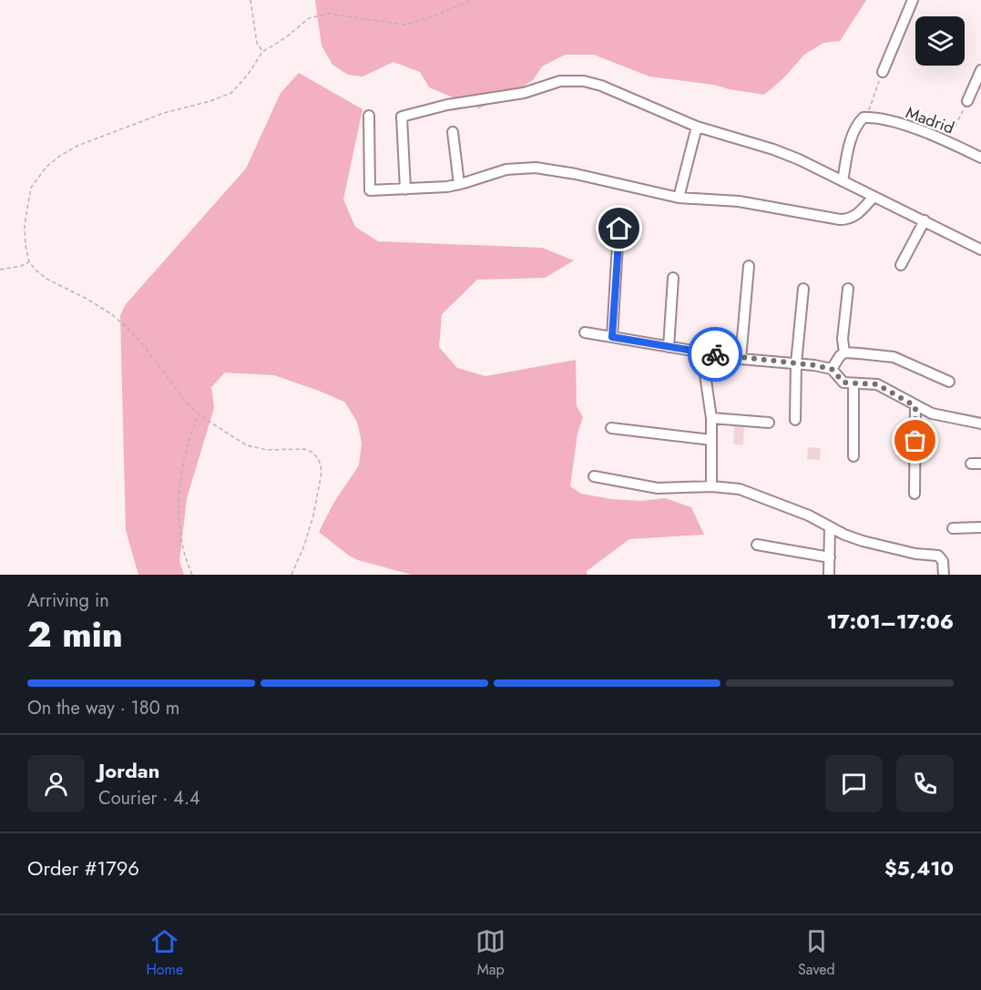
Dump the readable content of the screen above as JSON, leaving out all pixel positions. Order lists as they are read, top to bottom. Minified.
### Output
{"streets":{"street":["Madrid"]},"page":{"heading":["2 min","Arriving in","17:01–17:06"],"panel":["Jordan","Courier · 4.4","Order #1796","$5,410"],"bar":"On the way · 180 m","tabs":["Home","Map","Saved"]}}
